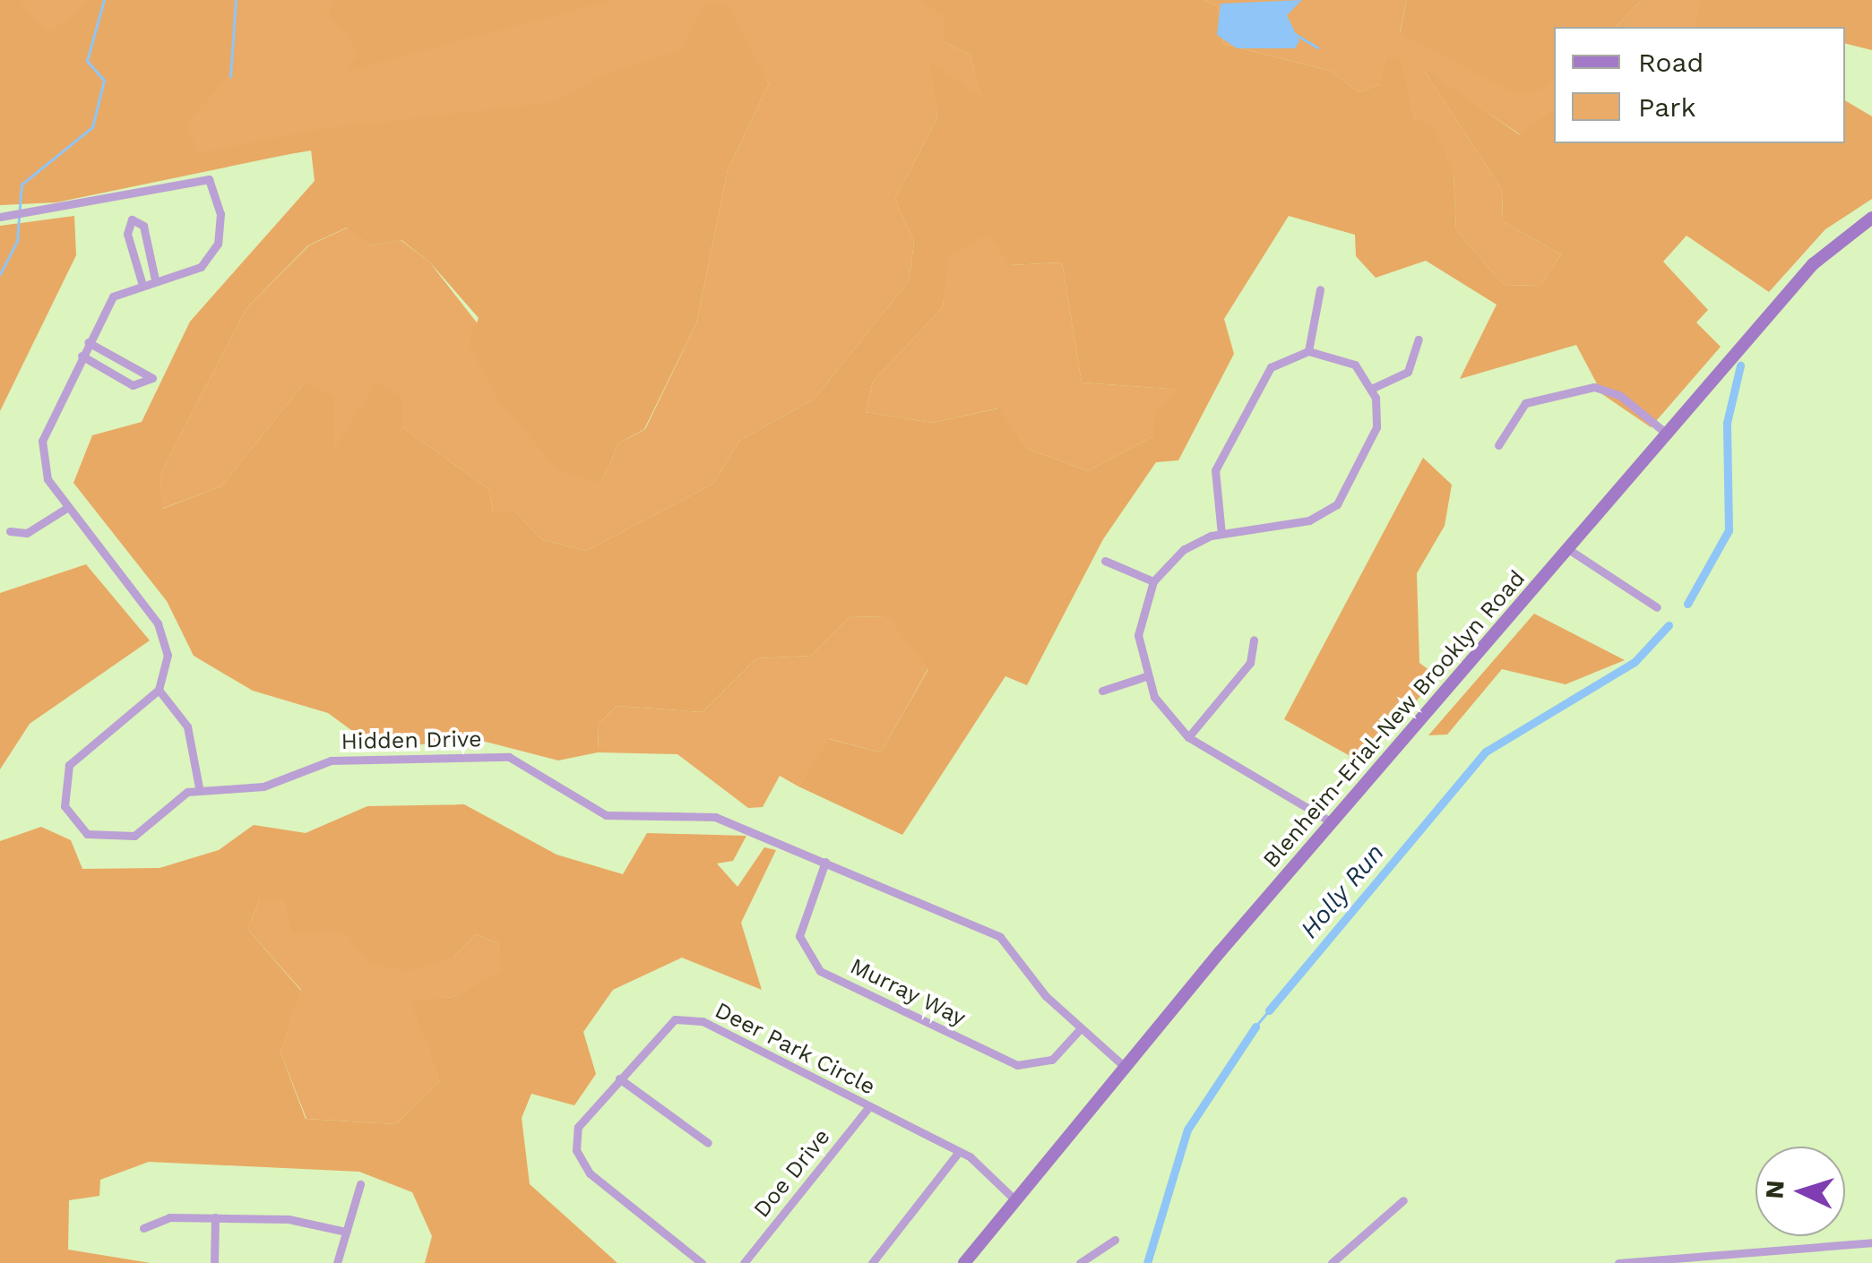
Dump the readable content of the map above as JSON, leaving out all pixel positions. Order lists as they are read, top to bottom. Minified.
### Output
{"streets":{"main road":["Blenheim-Erial-New Brooklyn Road"],"street":["Hidden Drive","Murray Way","Deer Park Circle","Doe Drive"]},"crossings":[["Blenheim-Erial-New Brooklyn Road","Hidden Drive"],["Blenheim-Erial-New Brooklyn Road","Deer Park Circle"],["Hidden Drive","Murray Way"],["Deer Park Circle","Doe Drive"]],"water":["Holly Run"],"legend":["Road","Park"],"north":"left"}
